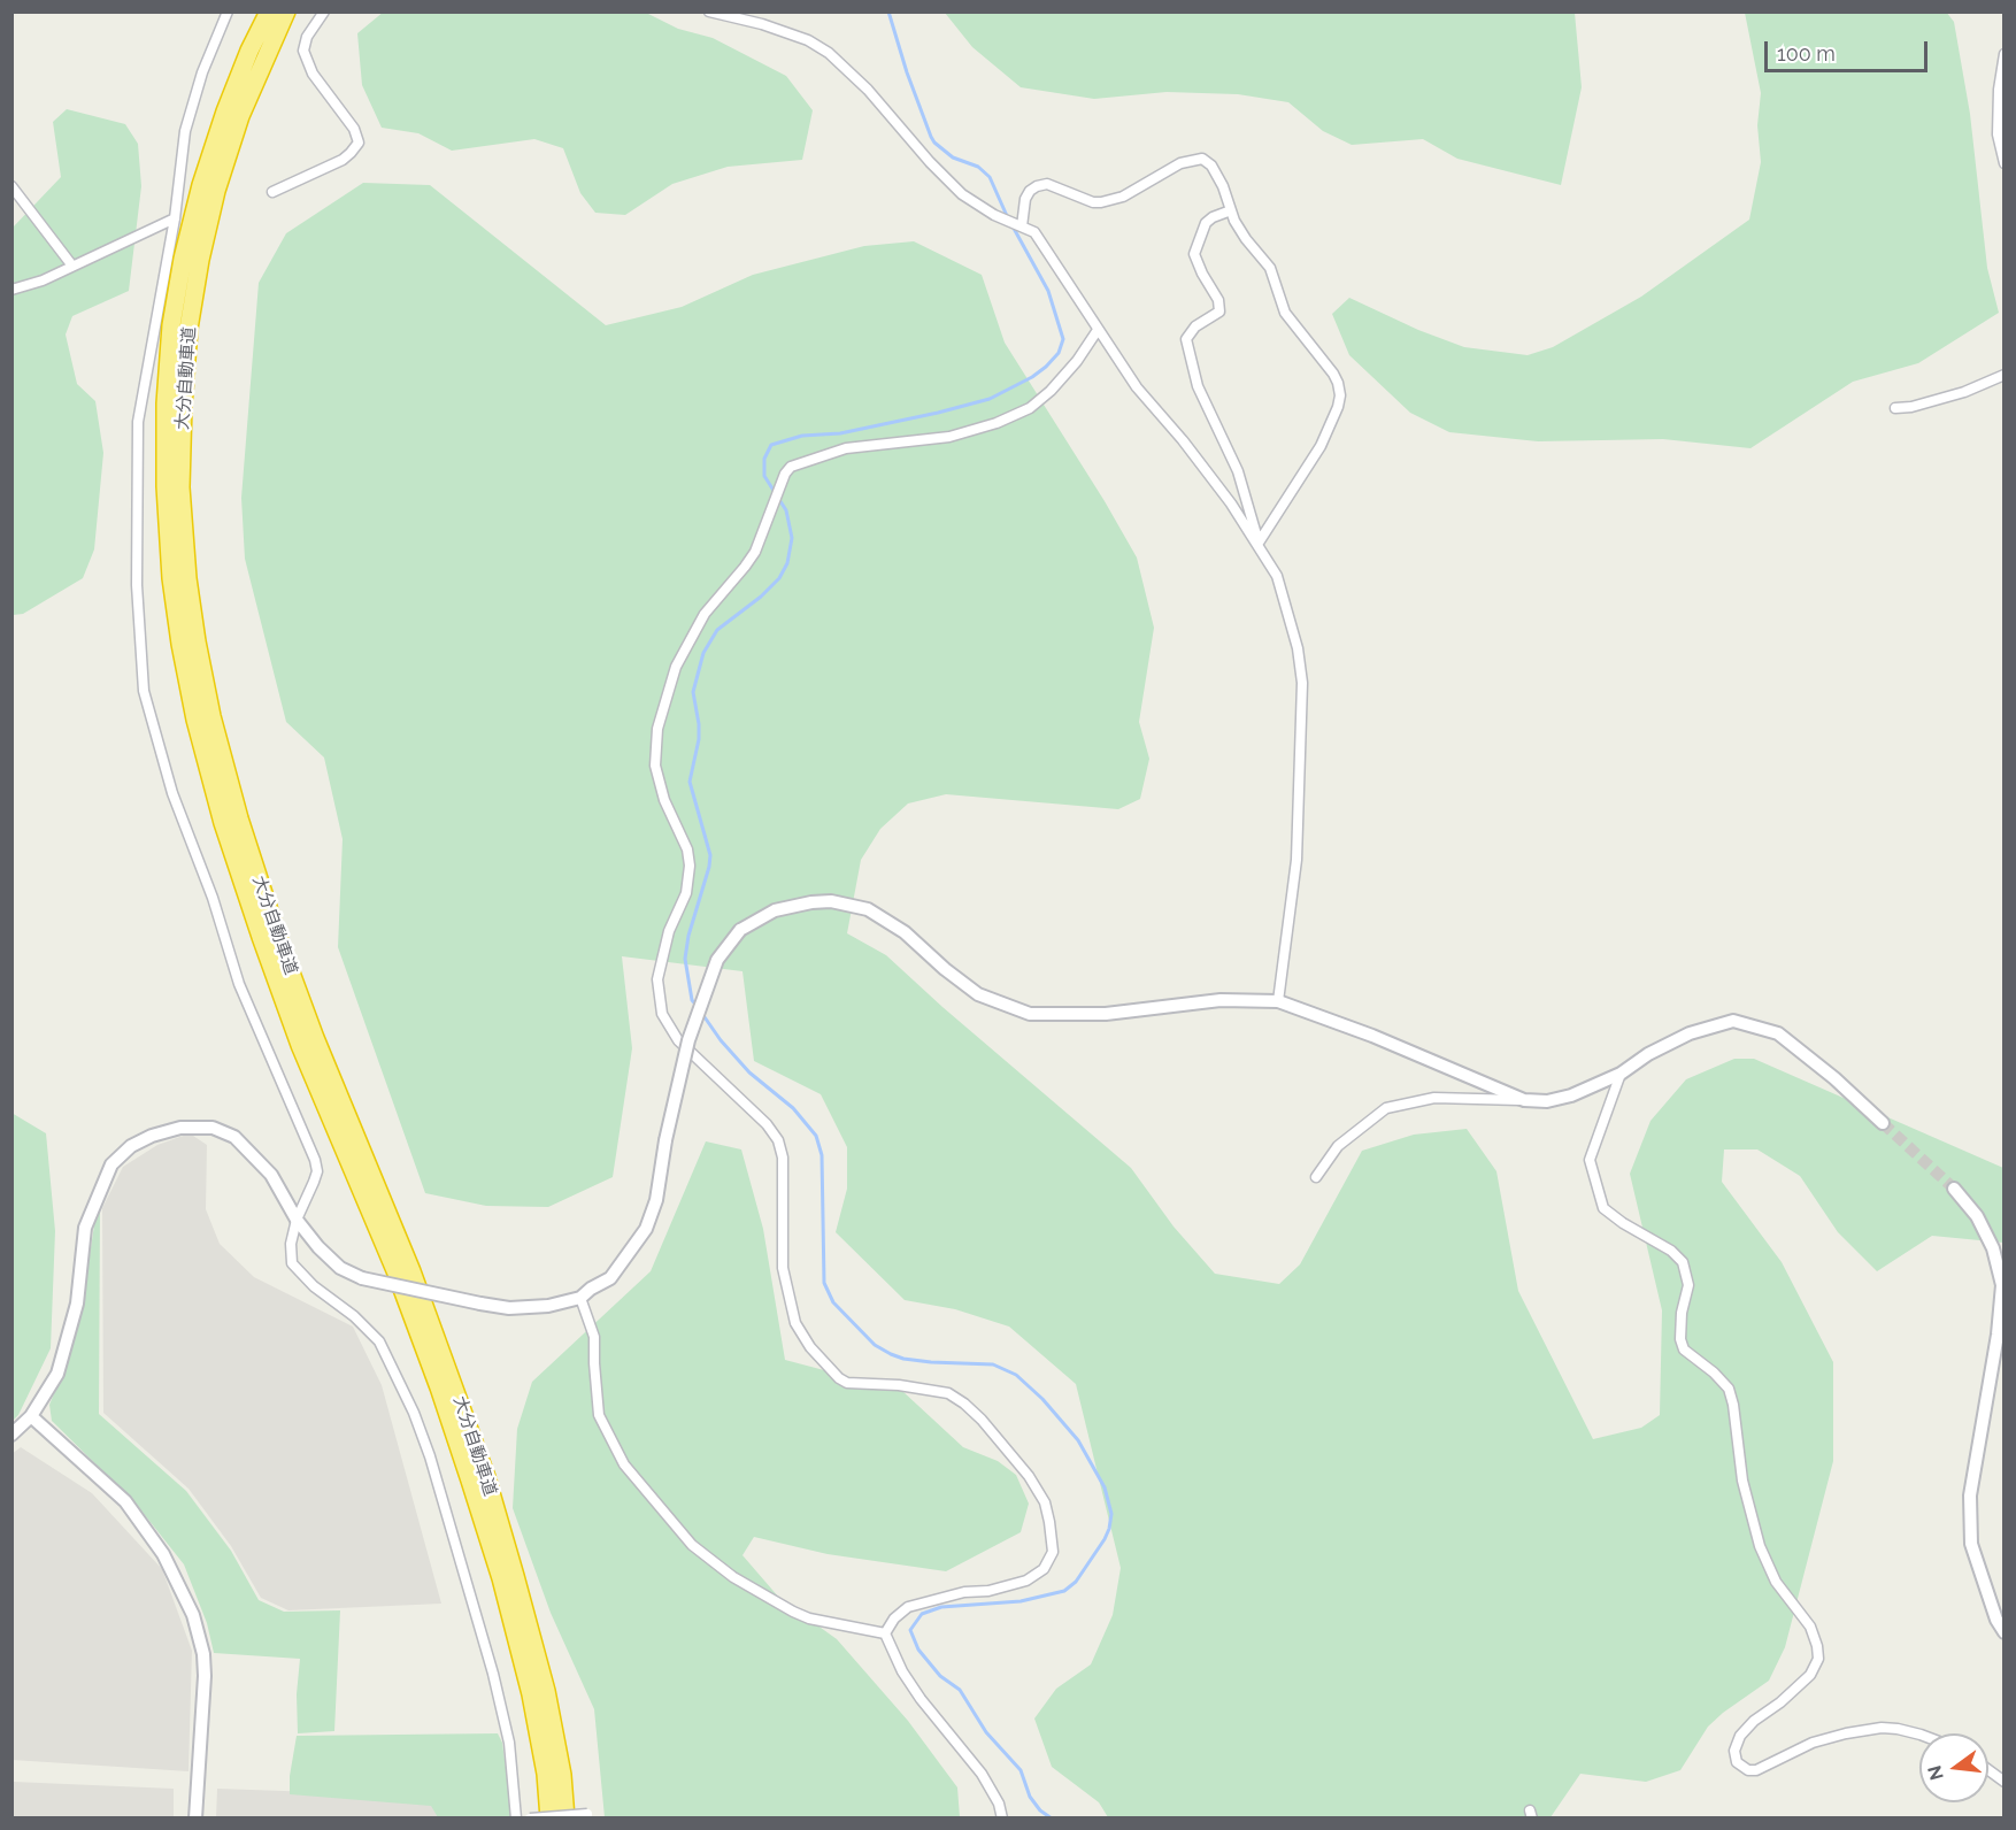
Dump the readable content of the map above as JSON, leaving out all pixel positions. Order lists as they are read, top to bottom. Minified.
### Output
{"streets":{"highway":["大分自動車道"]},"scale_bar":"100 m","north":"left"}
